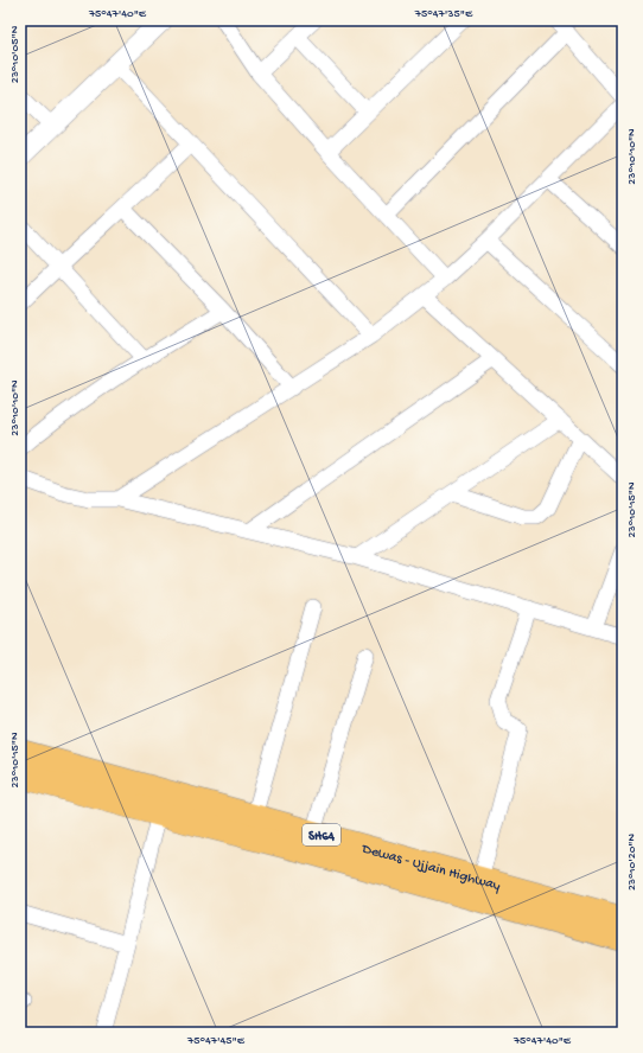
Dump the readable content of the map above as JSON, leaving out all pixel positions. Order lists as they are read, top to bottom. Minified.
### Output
{"streets":{"main road":["SH64","Dewas - Ujjain Highway"]},"coordinates":["75°47'40\"E","75°47'35\"E","23°10'05\"N","23°10'10\"N","23°10'15\"N","23°10'20\"N","75°47'45\"E"]}
